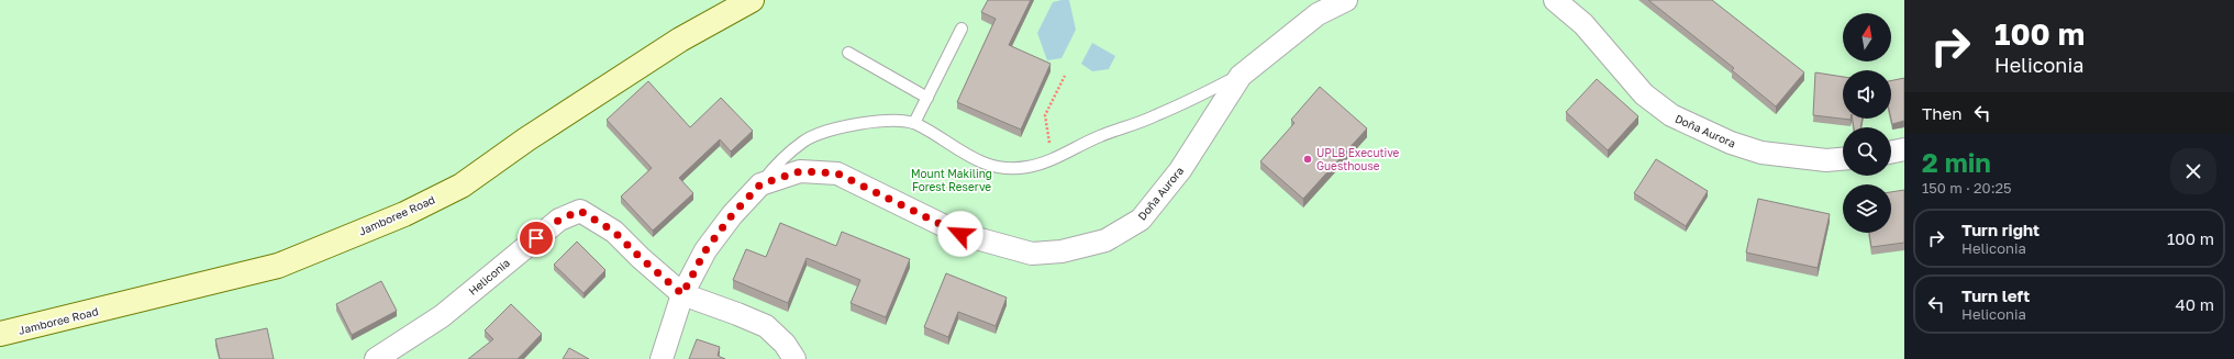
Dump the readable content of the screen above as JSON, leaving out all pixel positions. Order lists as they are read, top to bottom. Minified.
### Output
{"streets":{"main road":["Jamboree Road"],"street":["Doña Aurora","Heliconia"]},"crossings":[["Doña Aurora","Heliconia"]],"parks":["Mount Makiling Forest Reserve"],"places":["UPLB Executive Guesthouse"],"north":"top","page":{"turn":["100 m","Heliconia"],"then":"Then","heading":["2 min","150 m · 20:25"],"list":[{"name":"Turn right","note":"Heliconia","value":"100 m"},{"name":"Turn left","note":"Heliconia","value":"40 m"}]}}
